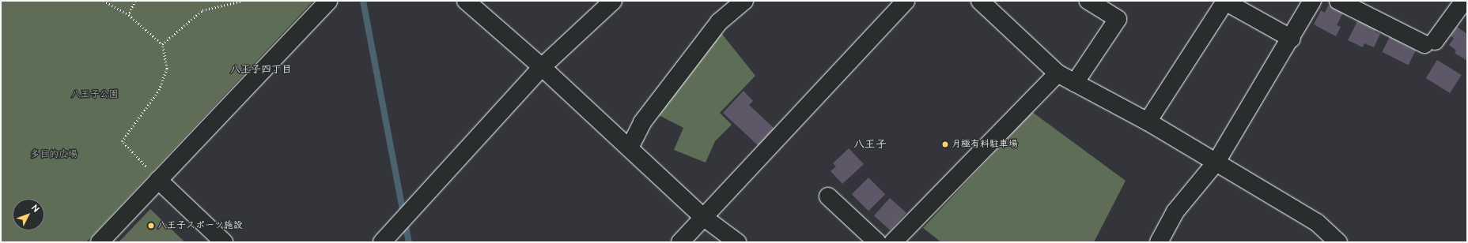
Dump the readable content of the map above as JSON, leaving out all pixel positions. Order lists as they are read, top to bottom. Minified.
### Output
{"districts":["八王子四丁目","八王子"],"parks":["八王子公園","多目的広場"],"places":["月極有料駐車場","八王子スポーツ施設"],"north":"top right"}
